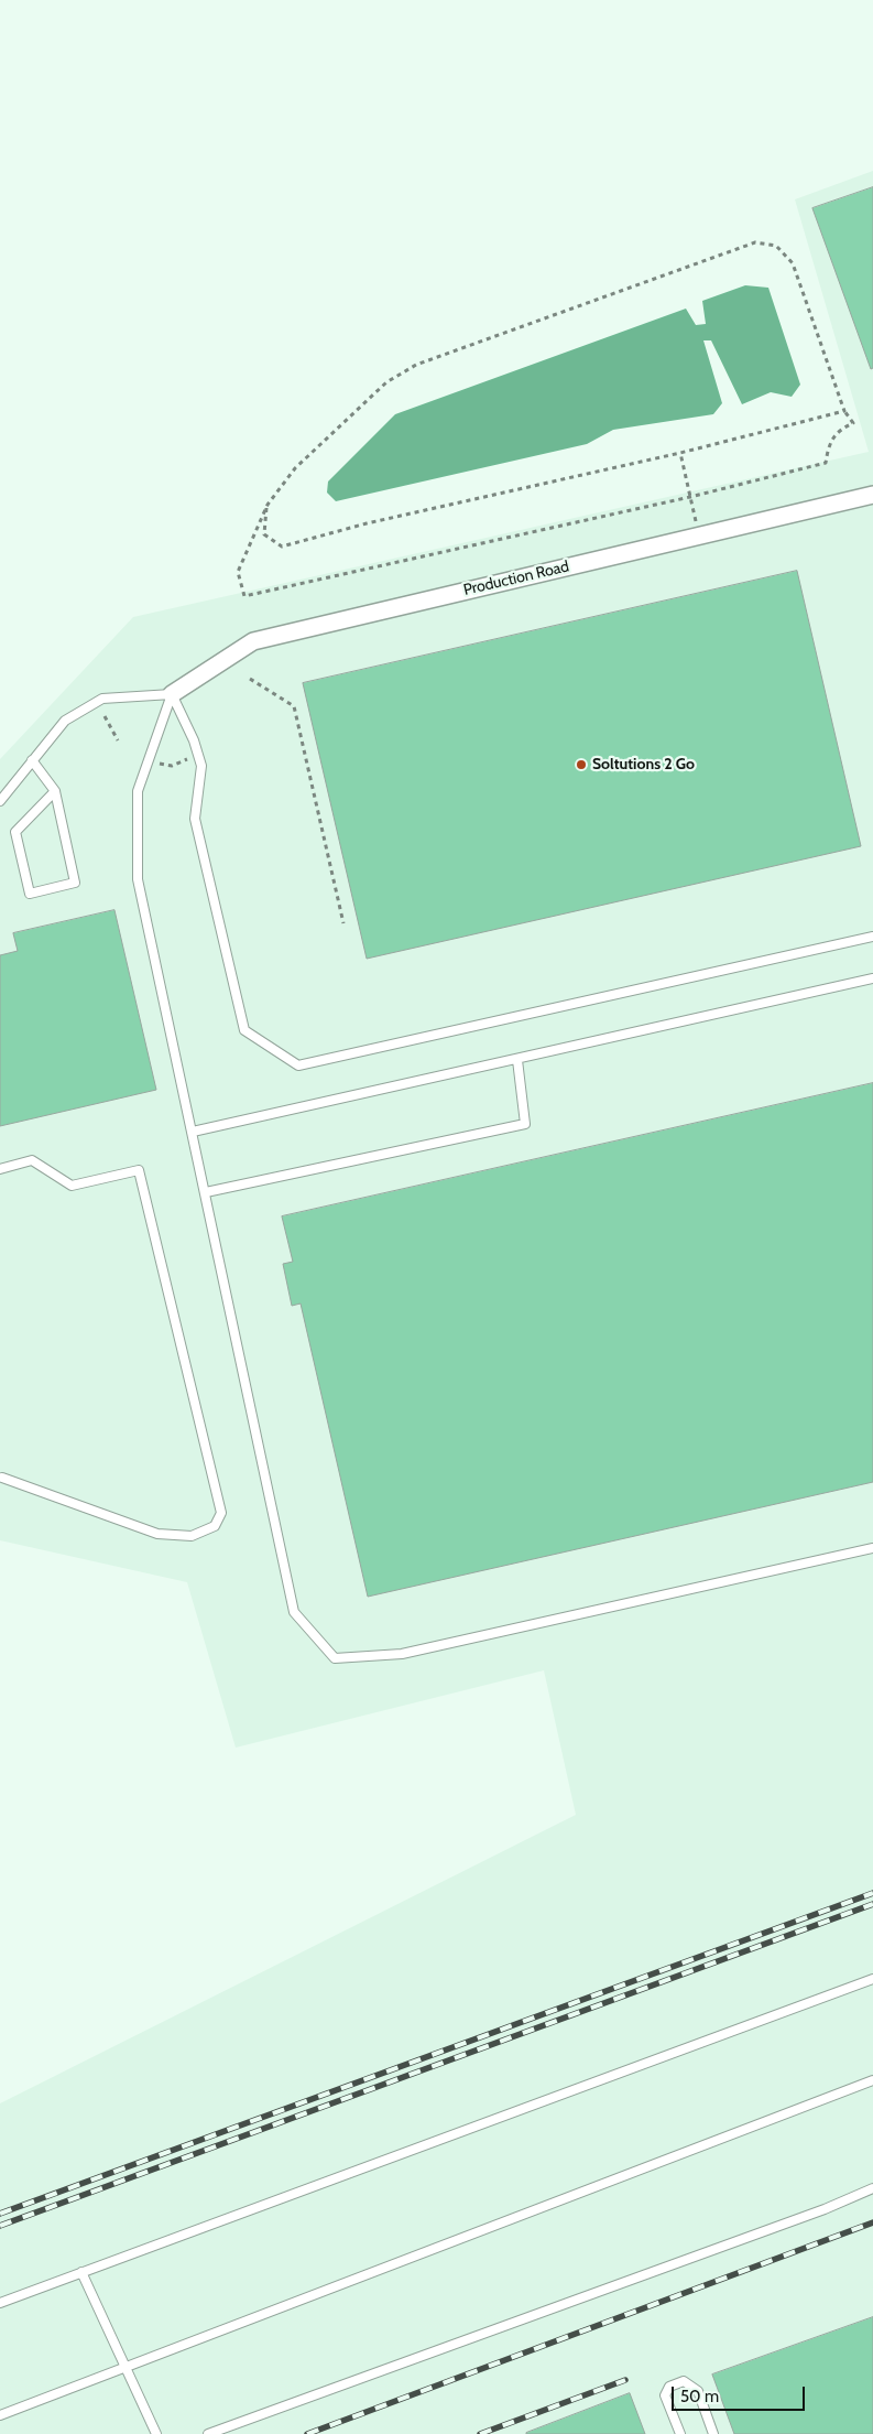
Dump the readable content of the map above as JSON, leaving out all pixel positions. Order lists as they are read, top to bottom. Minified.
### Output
{"streets":{"street":["Production Road"]},"places":["Soltutions 2 Go"],"scale_bar":"50 m"}
